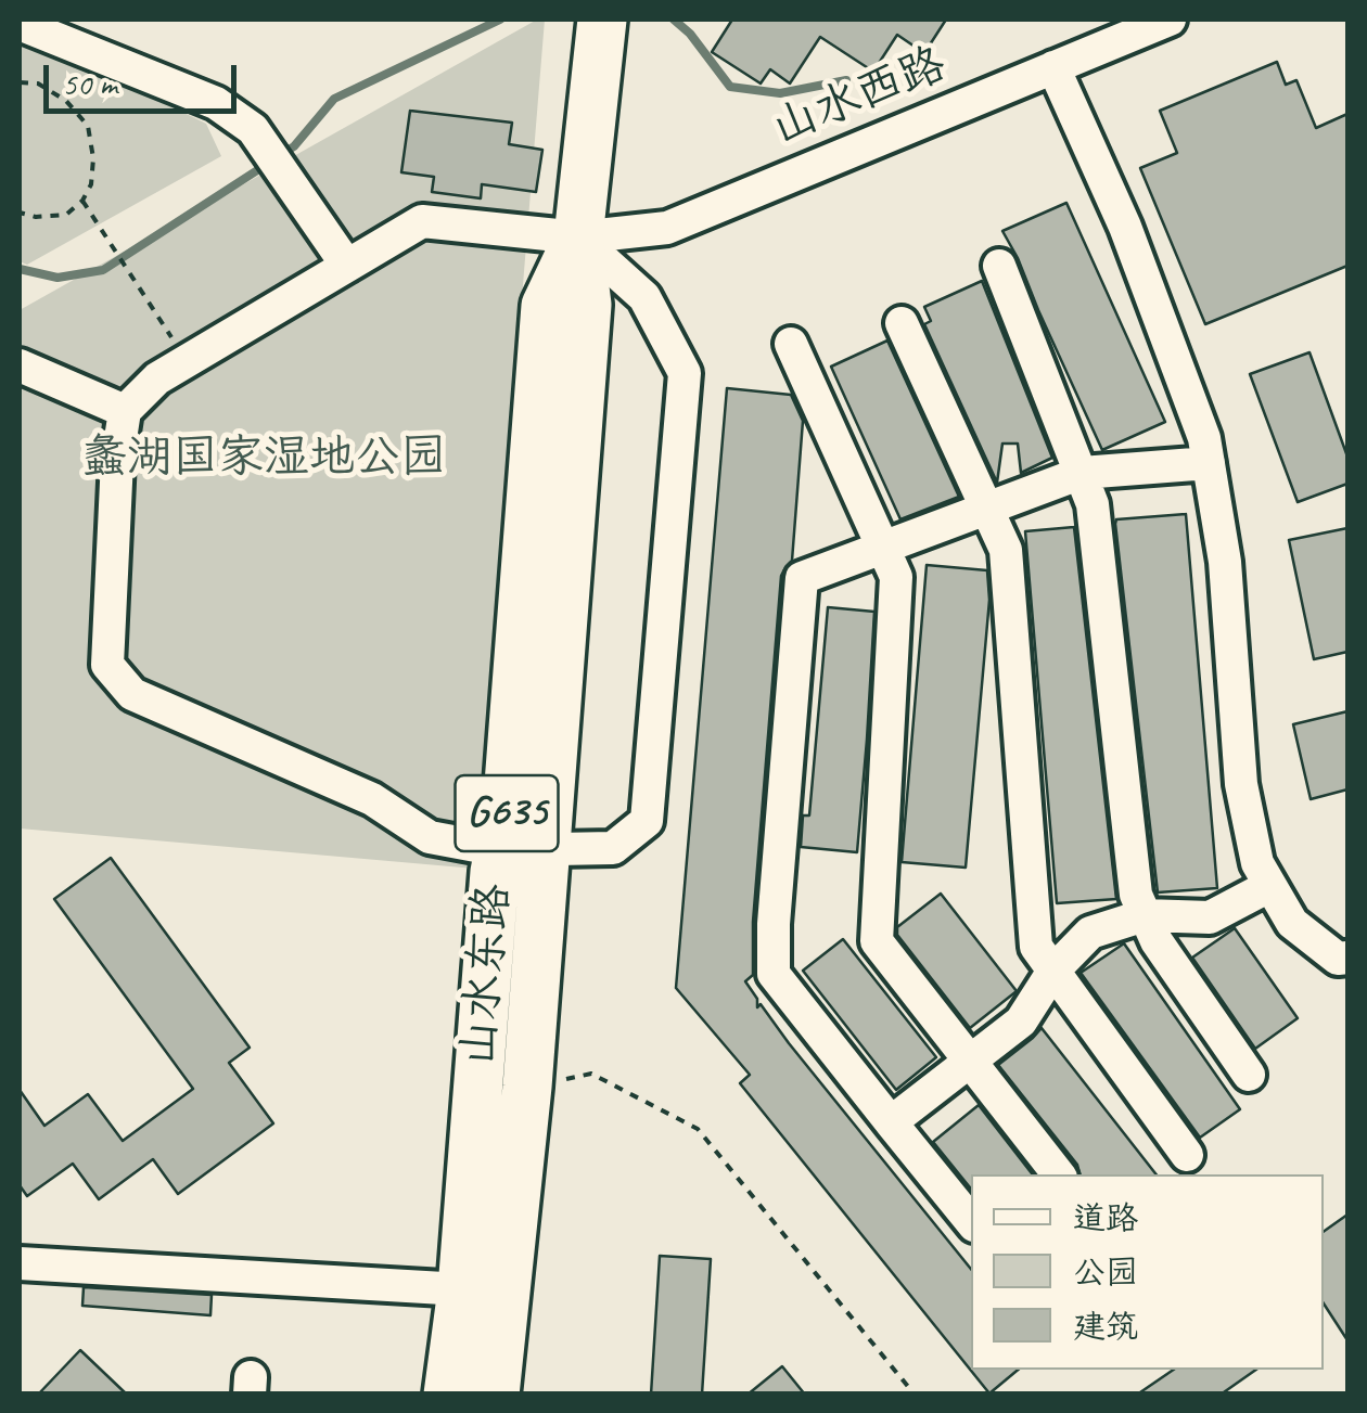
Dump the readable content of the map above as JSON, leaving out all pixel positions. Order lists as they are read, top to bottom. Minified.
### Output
{"streets":{"highway":["G635","山水东路"],"street":["山水西路"]},"crossings":[["山水西路","山水东路"]],"parks":["蠡湖国家湿地公园"],"legend":["道路","公园","建筑"],"scale_bar":"50 m"}
